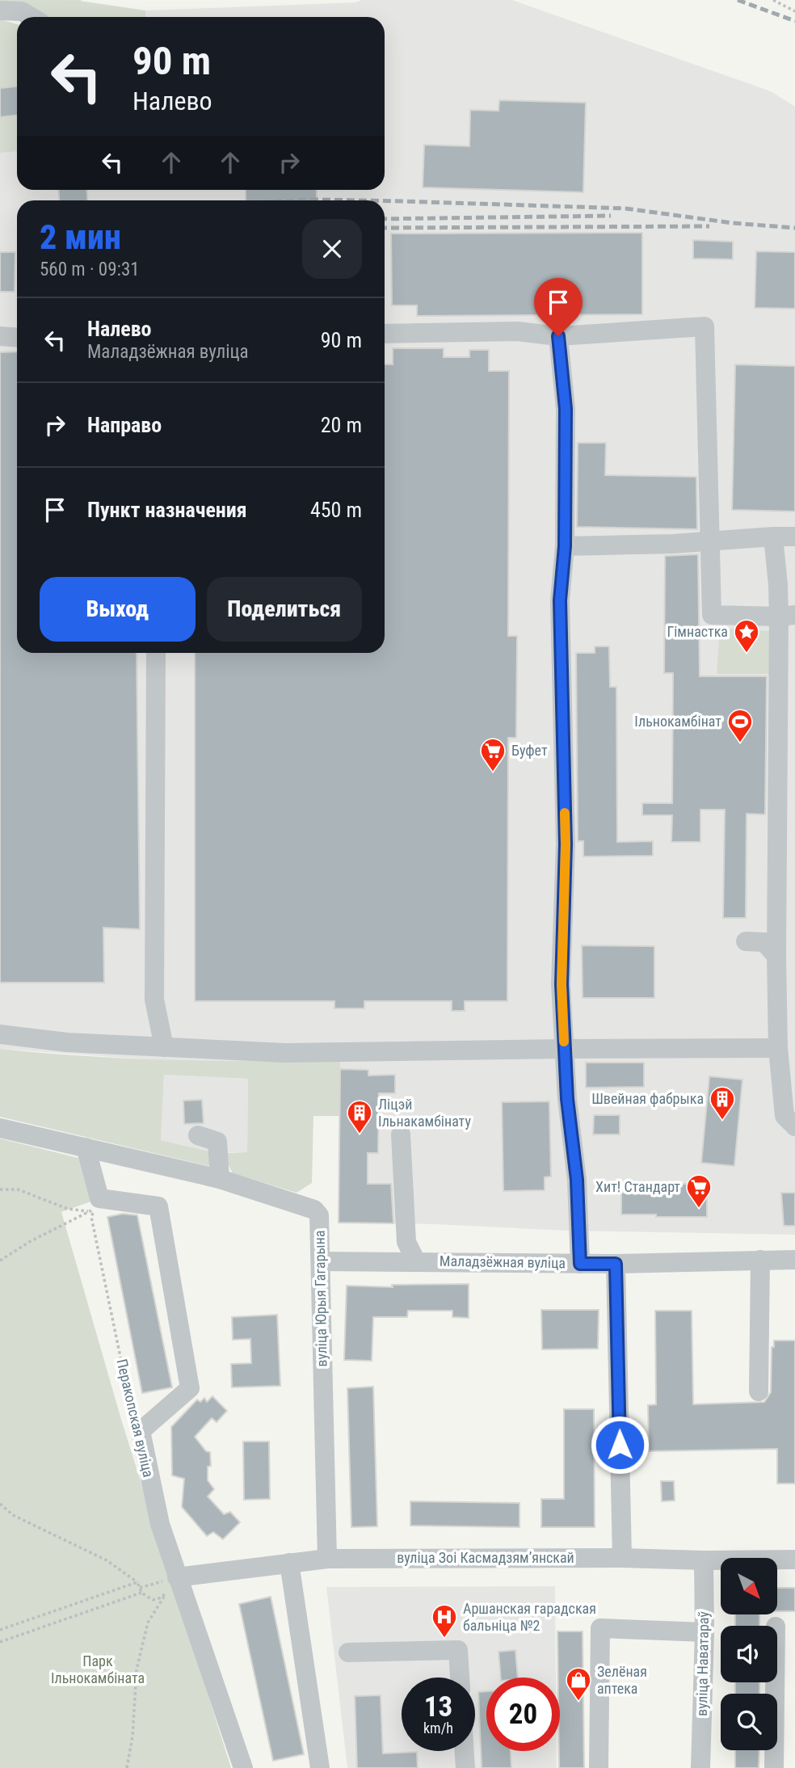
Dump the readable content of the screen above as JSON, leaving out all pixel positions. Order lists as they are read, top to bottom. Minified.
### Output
{"streets":{"street":["Маладзёжная вуліца","вуліца Юрыя Гагарына","Перакопская вуліца","вуліца Зоі Касмадзямʼянскай","вуліца Наватараў"]},"crossings":[["Маладзёжная вуліца","вуліца Юрыя Гагарына"],["вуліца Юрыя Гагарына","вуліца Зоі Касмадзямʼянскай"],["Перакопская вуліца","вуліца Зоі Касмадзямʼянскай"],["вуліца Зоі Касмадзямʼянскай","вуліца Наватараў"]],"parks":["Парк Ільнокамбіната"],"places":{"place":["Гімнастка"],"sports":["Ільнокамбінат"],"supermarket":["Буфет","Хит! Стандарт"],"building":["Швейная фабрыка","Ліцэй Ільнакамбінату"],"hospital":["Аршанская гарадская бальніца №2"],"shop":["Зелёная аптека"]},"north":"bottom right","page":{"turn":["90 m","Налево"],"heading":["2 мин","560 m · 09:31"],"list":[{"name":"Налево","note":"Маладзёжная вуліца","value":"90 m"},{"name":"Направо","value":"20 m"},{"name":"Пункт назначения","value":"450 m"}],"buttons":["Выход","Поделиться"],"speed":"13 km/h","limit":"20"}}
